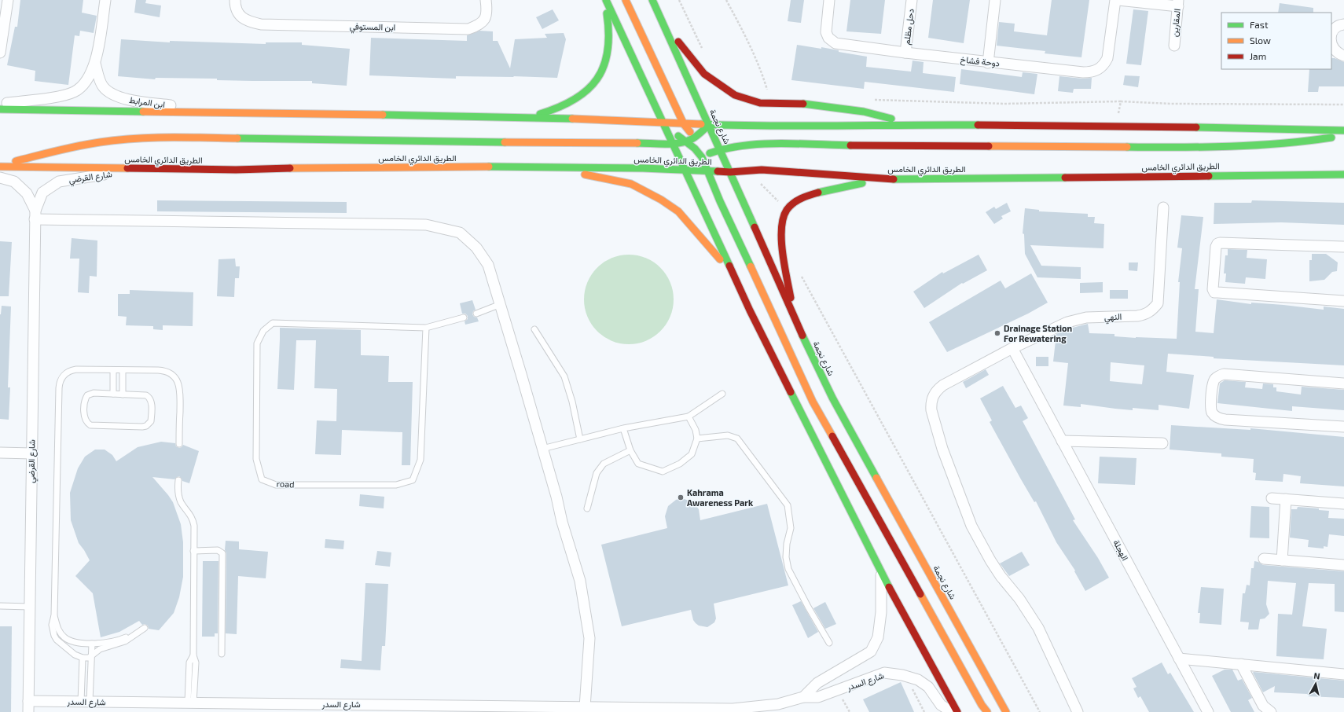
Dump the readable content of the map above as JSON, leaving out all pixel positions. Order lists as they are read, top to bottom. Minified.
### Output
{"streets":{"main road":["شارع نجمة","الطريق الدائري الخامس"],"street":["المقارين","ابن المستوفي","دحل مظلم","دوحة فشاخ","ابن المرابط","شارع القرضي","النهي","الهجلة","شارع السدر"],"lane":["road"]},"crossings":[["دحل مظلم","دوحة فشاخ"],["شارع نجمة","الطريق الدائري الخامس"],["الطريق الدائري الخامس","شارع القرضي"],["شارع القرضي","شارع السدر"],["النهي","الهجلة"]],"places":["Drainage Station For Rewatering","Kahrama Awareness Park"],"legend":["Fast","Slow","Jam"],"north":"top"}
